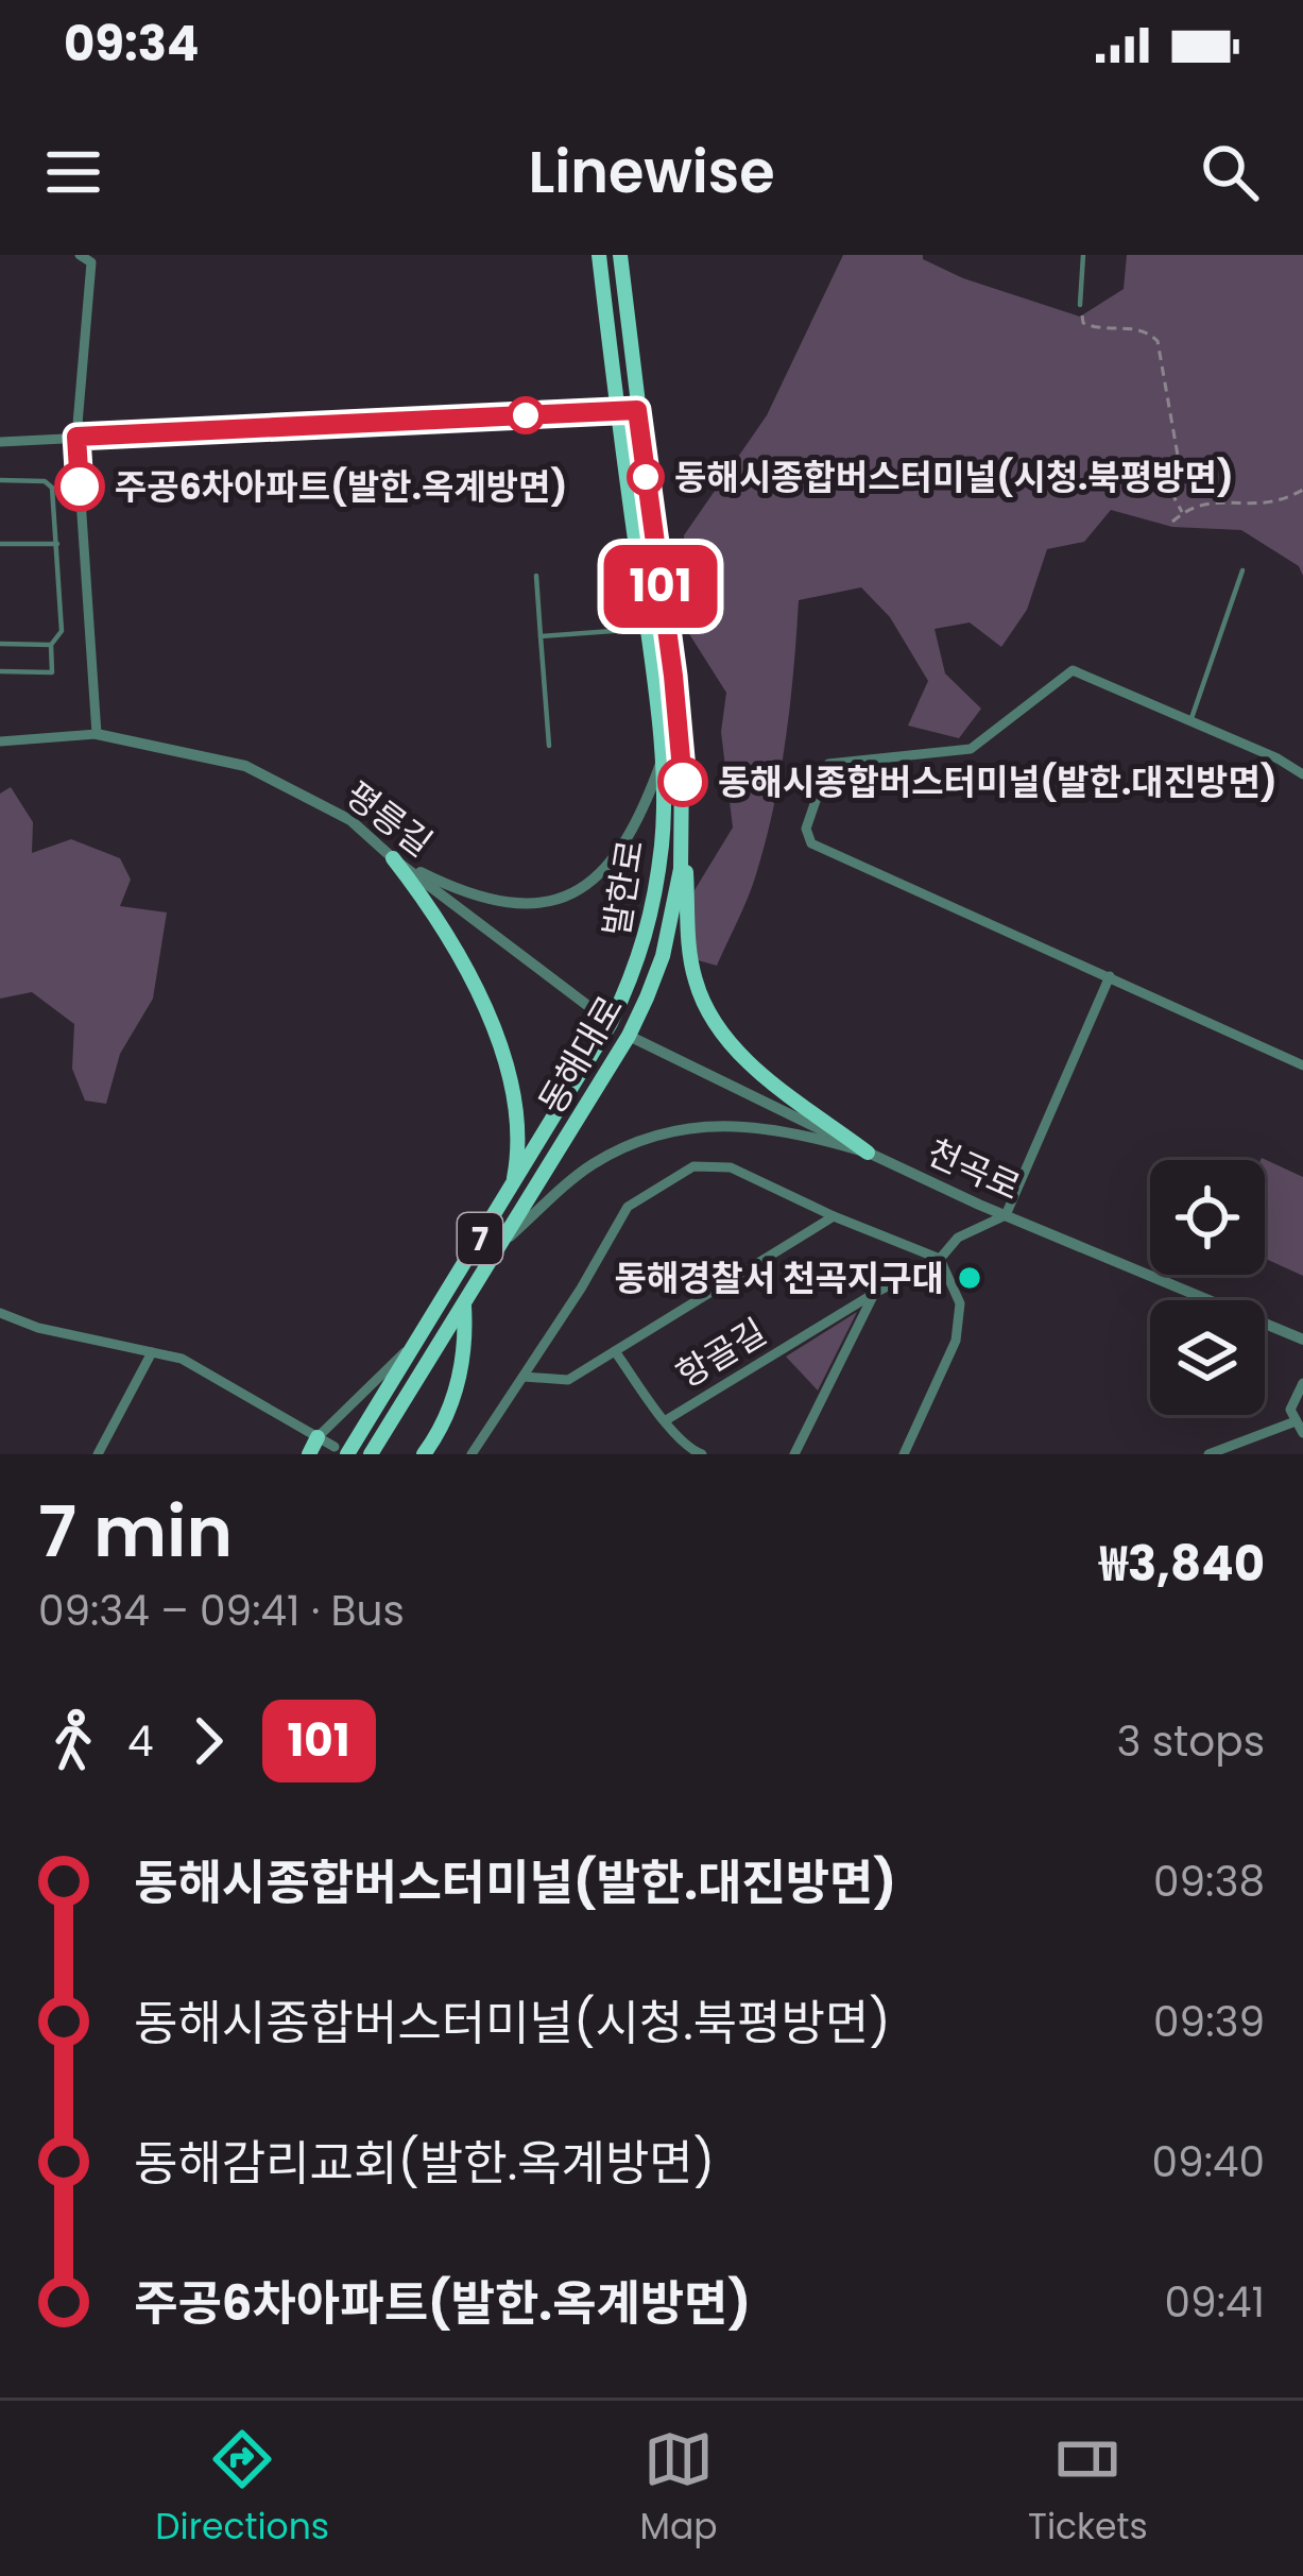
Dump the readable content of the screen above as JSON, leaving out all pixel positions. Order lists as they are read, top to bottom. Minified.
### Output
{"streets":{"main road":["발한로","동해대로","7"],"street":["평릉길","천곡로","항골길"]},"crossings":[["평릉길","발한로"],["동해대로","천곡로"],["천곡로","항골길"]],"places":["동해시종합버스터미널(시청.북평방면)","주공6차아파트(발한.옥계방면)","동해시종합버스터미널(발한.대진방면)","동해경찰서 천곡지구대"],"lines":["bus line 101"],"page":{"status":"09:34","header":"Linewise","on_map":"101","heading":["7 min","09:34 – 09:41 · Bus","₩3,840"],"legs":["4","101","3 stops"],"list":[{"name":"동해시종합버스터미널(발한.대진방면)","value":"09:38"},{"name":"동해시종합버스터미널(시청.북평방면)","value":"09:39"},{"name":"동해감리교회(발한.옥계방면)","value":"09:40"},{"name":"주공6차아파트(발한.옥계방면)","value":"09:41"}],"tabs":["Directions","Map","Tickets"]}}
